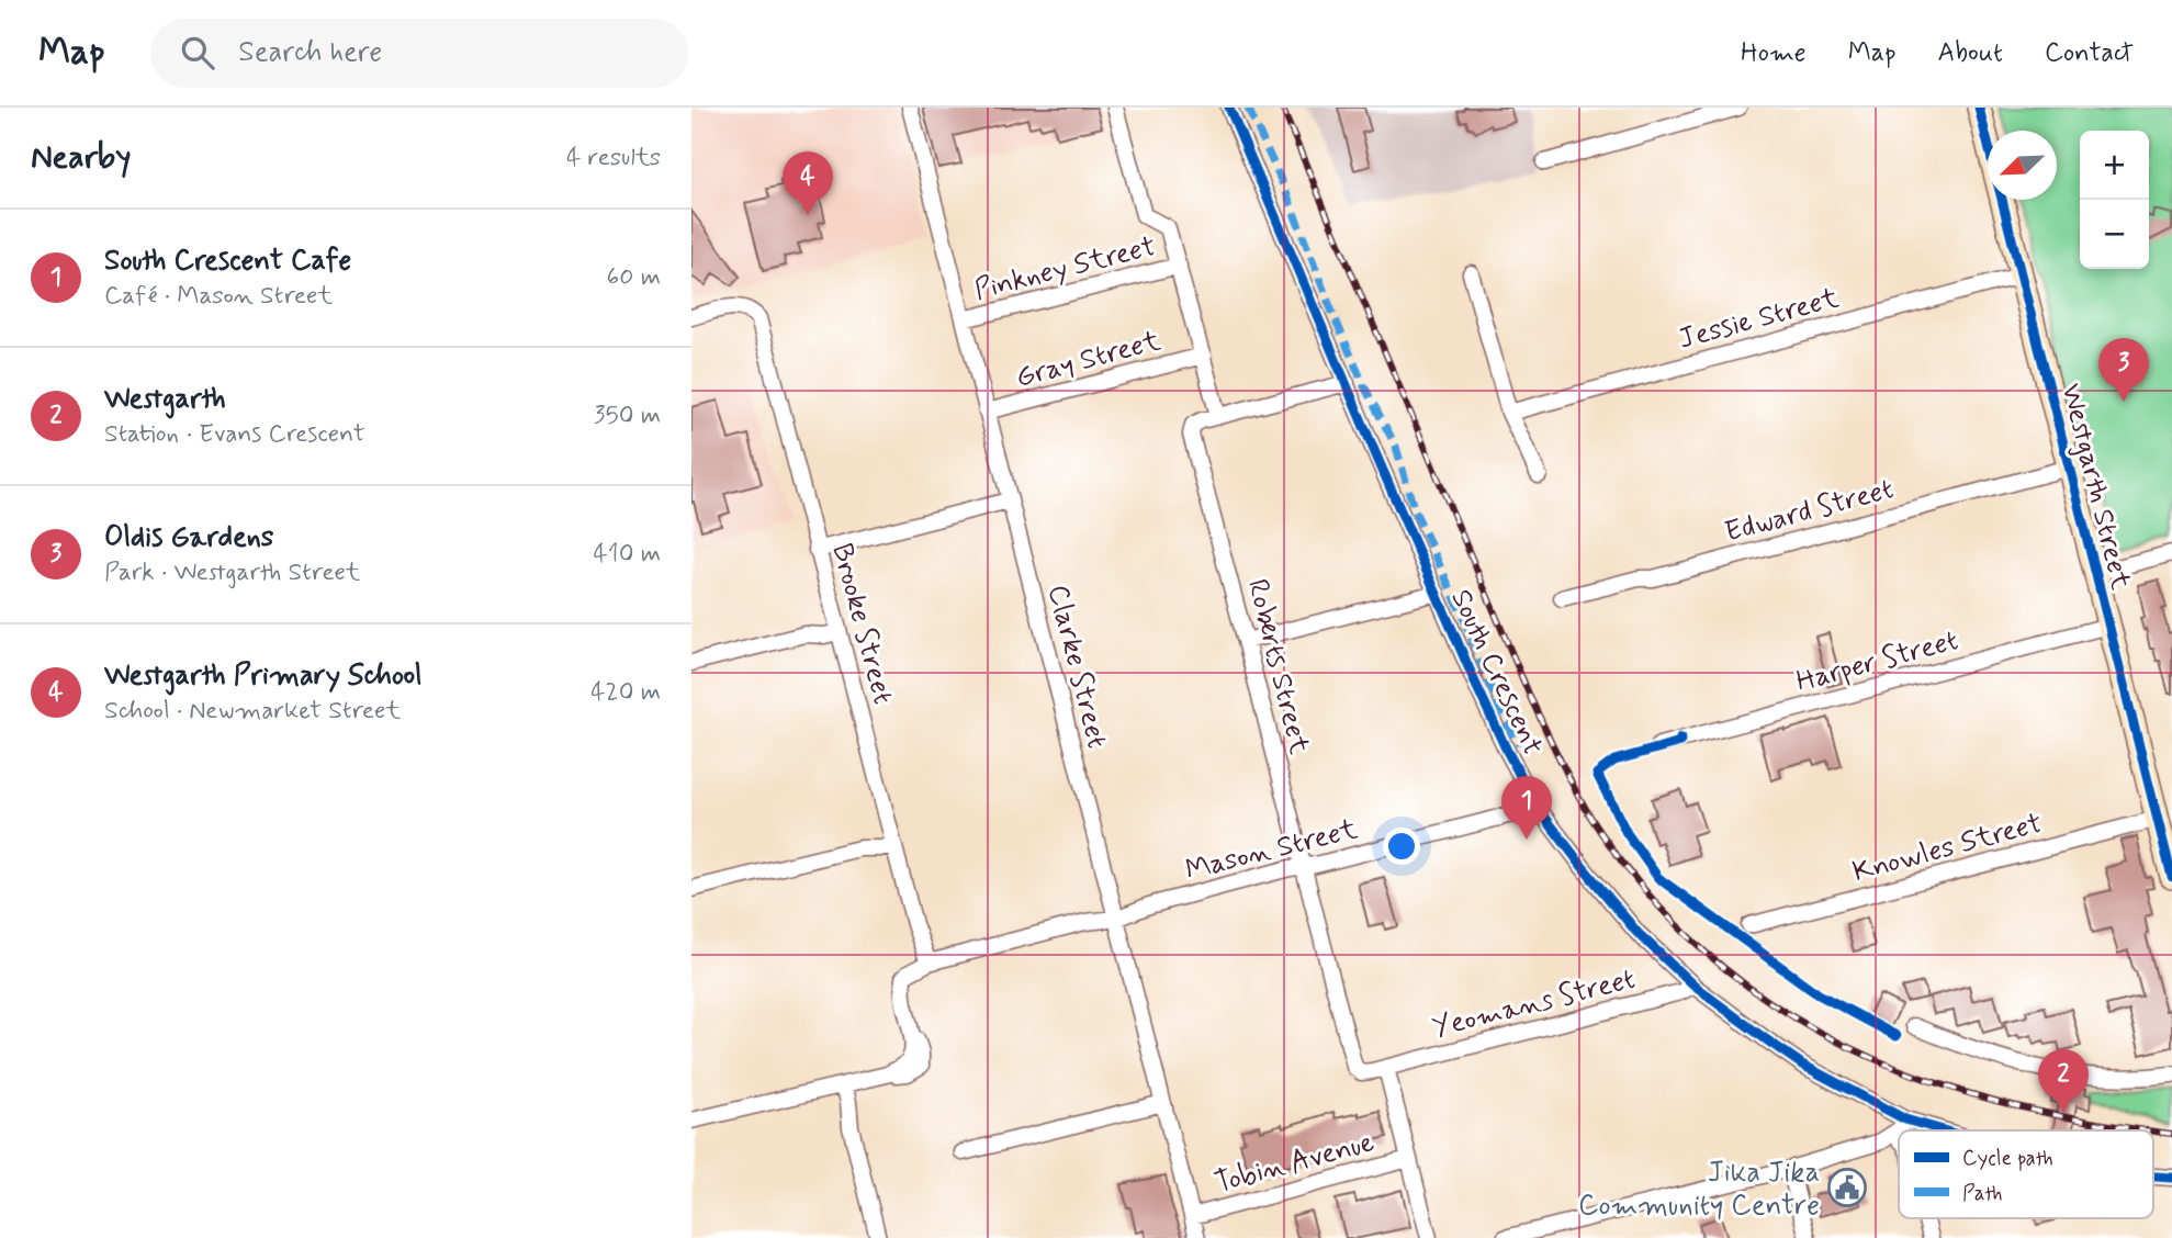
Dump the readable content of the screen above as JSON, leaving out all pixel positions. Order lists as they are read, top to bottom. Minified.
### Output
{"streets":{"main road":["Westgarth Street"],"street":["Pinkney Street","Jessie Street","Gray Street","Edward Street","Brooke Street","Harper Street","Clarke Street","Roberts Street","South Crescent","Knowles Street","Mason Street","Yeomans Street","Tobin Avenue"]},"crossings":[["Pinkney Street","Clarke Street"],["Jessie Street","Westgarth Street"],["Gray Street","Clarke Street"],["Westgarth Street","Edward Street"],["Westgarth Street","Harper Street"],["Westgarth Street","Knowles Street"],["Brooke Street","Mason Street"],["Clarke Street","Mason Street"],["Clarke Street","Tobin Avenue"],["Roberts Street","Mason Street"],["Roberts Street","Yeomans Street"],["South Crescent","Mason Street"],["South Crescent","Yeomans Street"]],"places":{"public building":["Jika Jika Community Centre"]},"legend":["Cycle path","Path"],"north":"bottom left","page":{"header":"Map","search":"Search here","nav":["Home","Map","About","Contact"],"heading":["Nearby","4 results"],"map_buttons":["+","−"],"pins":["4","3","1","2"],"list":[{"mark":"1","name":"South Crescent Cafe","note":"Café · Mason Street","value":"60 m"},{"mark":"2","name":"Westgarth","note":"Station · Evans Crescent","value":"350 m"},{"mark":"3","name":"Oldis Gardens","note":"Park · Westgarth Street","value":"410 m"},{"mark":"4","name":"Westgarth Primary School","note":"School · Newmarket Street","value":"420 m"}]}}
